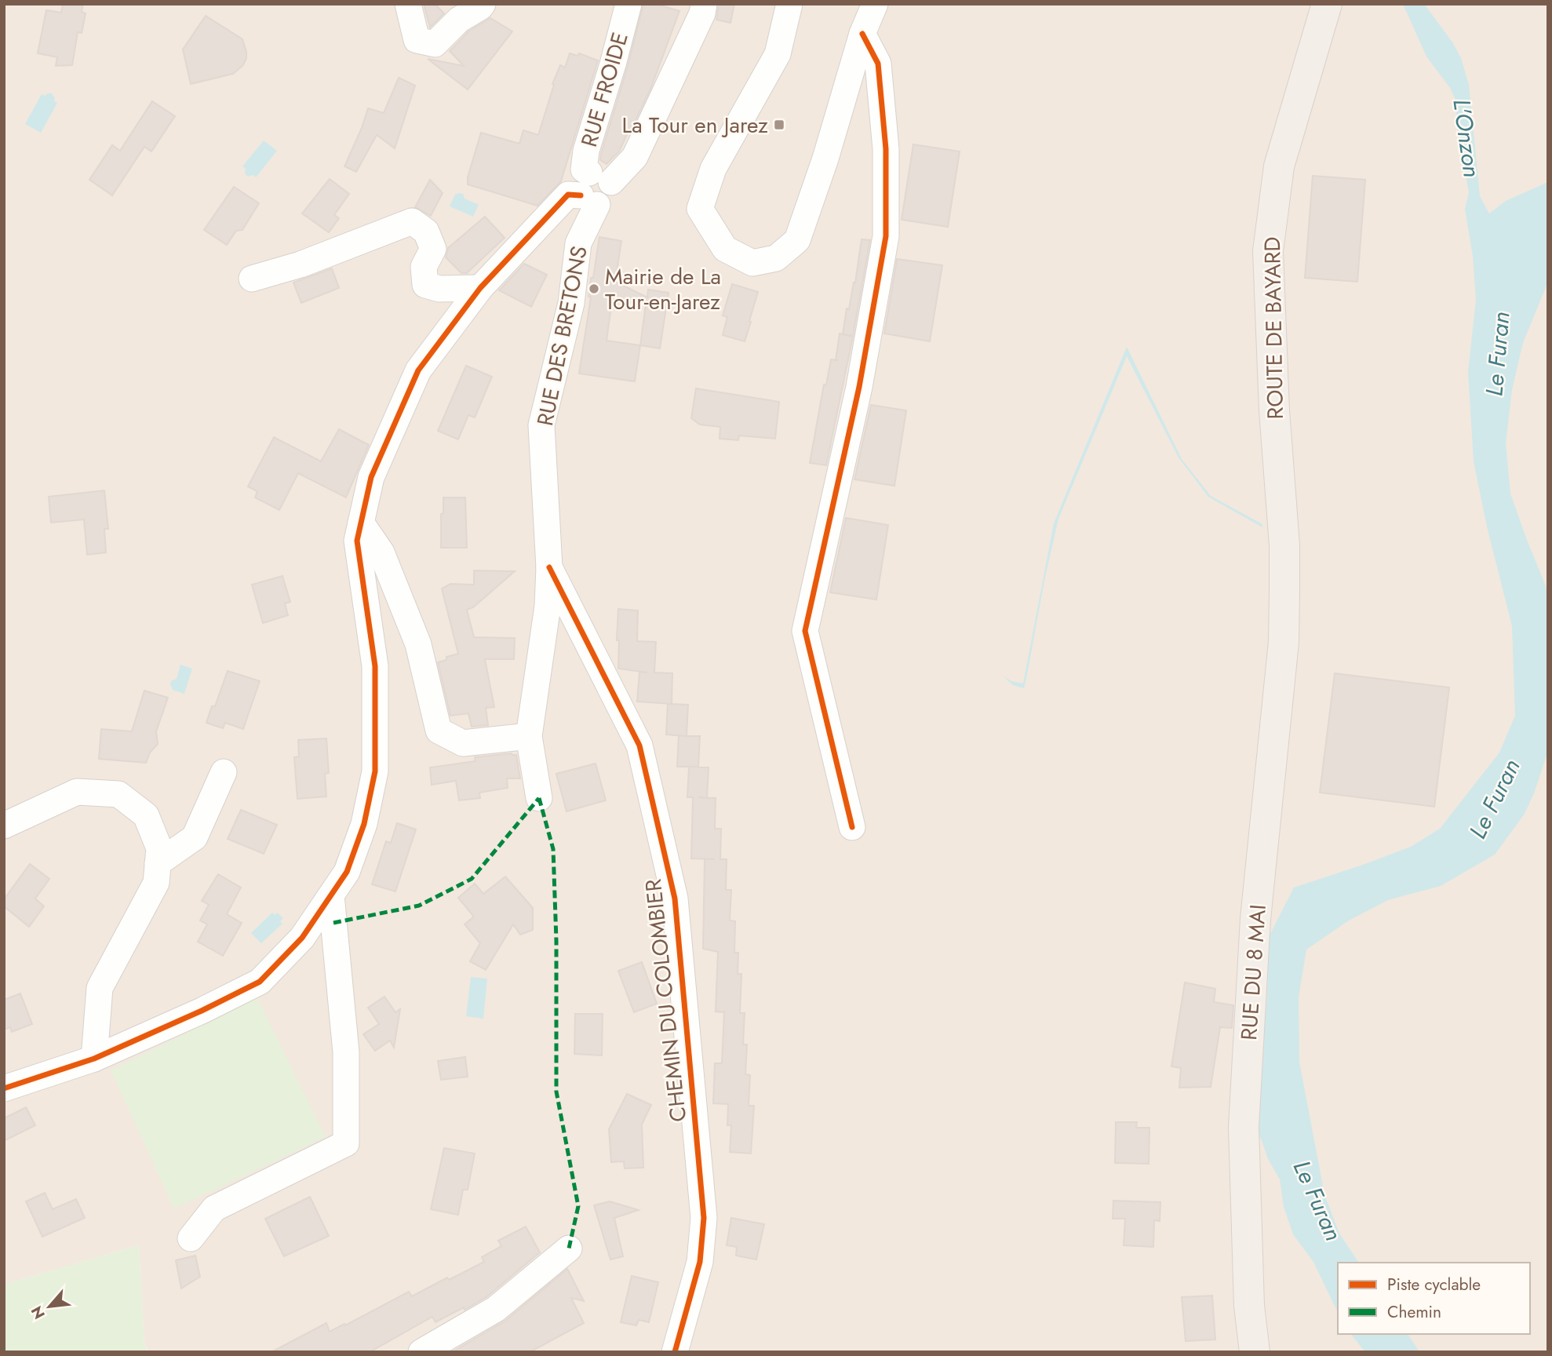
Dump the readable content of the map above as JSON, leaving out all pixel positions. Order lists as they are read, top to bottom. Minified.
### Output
{"streets":{"main road":["ROUTE DE BAYARD","RUE DU 8 MAI"],"street":["RUE FROIDE","RUE DES BRETONS","CHEMIN DU COLOMBIER"]},"crossings":[["RUE FROIDE","RUE DES BRETONS"],["ROUTE DE BAYARD","RUE DU 8 MAI"],["RUE DES BRETONS","CHEMIN DU COLOMBIER"]],"water":["L'Onzon","Le Furan"],"places":{"transit":["La Tour en Jarez"],"other":["Mairie de La Tour-en-Jarez"]},"legend":["Piste cyclable","Chemin"],"north":"bottom left"}
